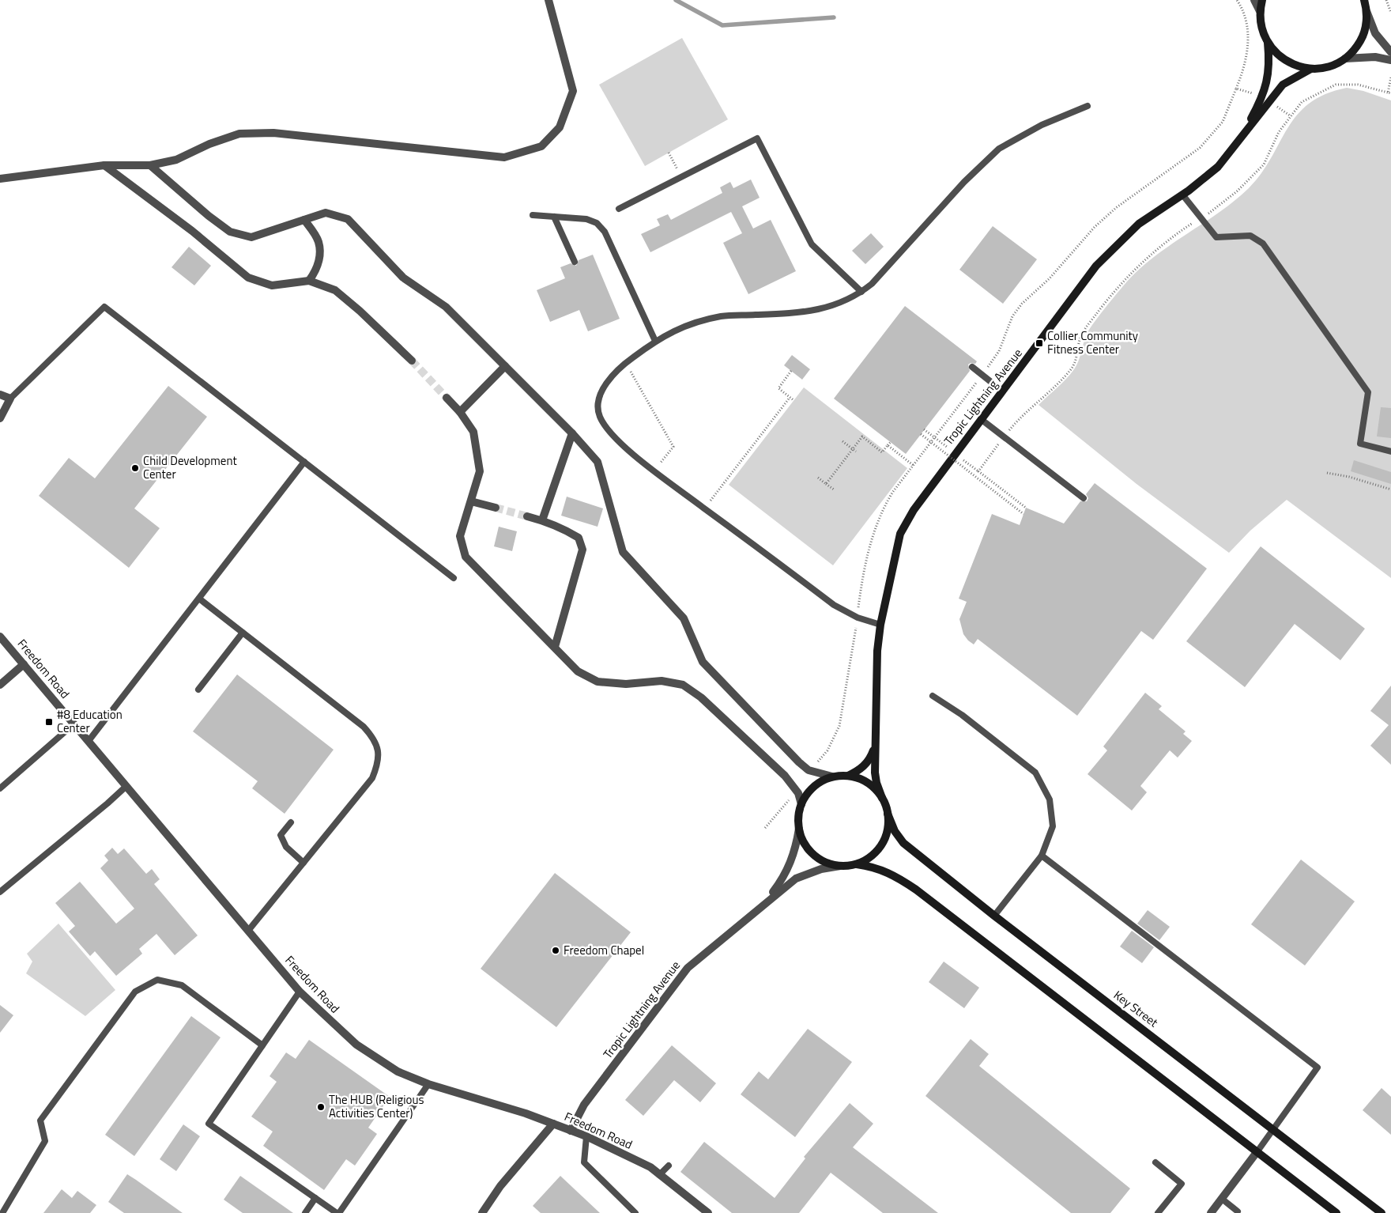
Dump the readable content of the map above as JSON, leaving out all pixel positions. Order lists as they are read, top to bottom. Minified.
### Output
{"streets":{"main road":["Tropic Lightning Avenue","Key Street"],"street":["Freedom Road"]},"crossings":[["Tropic Lightning Avenue","Freedom Road"],["Tropic Lightning Avenue","Key Street"]],"places":{"transit":["Collier Community Fitness Center","#8 Education Center"],"other":["Child Development Center","Freedom Chapel","The HUB (Religious Activities Center)"]}}
